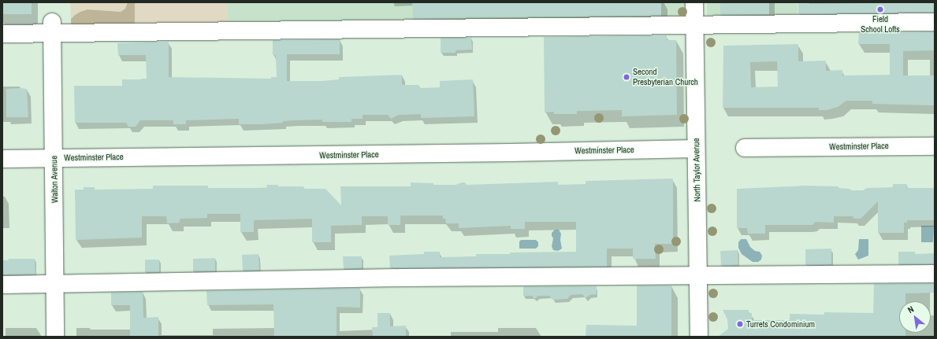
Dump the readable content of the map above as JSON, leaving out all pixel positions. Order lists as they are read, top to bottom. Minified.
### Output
{"streets":{"street":["Westminster Place","North Taylor Avenue","Walton Avenue"]},"crossings":[["Westminster Place","North Taylor Avenue"],["Westminster Place","Walton Avenue"]],"places":["Field School Lofts","Second Presbyterian Church","Turrets Condominium"],"north":"top left"}
